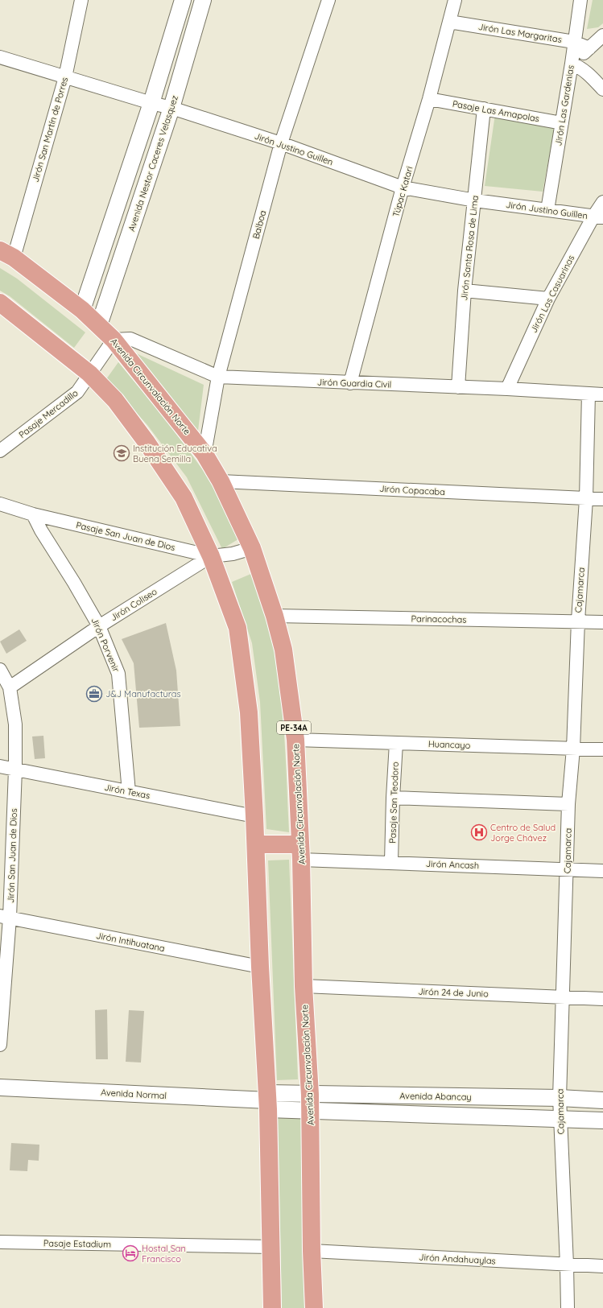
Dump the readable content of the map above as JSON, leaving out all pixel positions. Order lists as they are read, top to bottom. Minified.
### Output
{"streets":{"highway":["Avenida Circunvalación Norte","PE-34A"],"street":["Jirón Las Margaritas","Jirón Las Gardenias","Pasaje Las Amapolas","Jirón San Martín de Porres","Jirón Justino Guillen","Avenida Nestor Caceres Velasquez","Túpac Katari","Balboa","Jirón Santa Rosa de Lima","Jirón Las Casuarinas","Jirón Guardia Civil","Pasaje Mercadillo","Jirón Copacaba","Pasaje San Juan de Dios","Cajamarca","Jirón Coliseo","Parinacochas","Jirón Porvenir","Huancayo","Jirón Texas","Pasaje San Teodoro","Jirón San Juan de Dios","Jirón Ancash","Jirón Intihuatana","Jirón 24 de Junio","Avenida Normal","Avenida Abancay","Pasaje Estadium","Jirón Andahuaylas"]},"crossings":[["Jirón Las Margaritas","Jirón Las Gardenias"],["Jirón Las Margaritas","Túpac Katari"],["Jirón Las Gardenias","Pasaje Las Amapolas"],["Jirón Las Gardenias","Jirón Justino Guillen"],["Pasaje Las Amapolas","Túpac Katari"],["Pasaje Las Amapolas","Jirón Santa Rosa de Lima"],["Jirón San Martín de Porres","Jirón Justino Guillen"],["Jirón San Martín de Porres","Avenida Circunvalación Norte"],["Jirón Justino Guillen","Avenida Nestor Caceres Velasquez"],["Jirón Justino Guillen","Túpac Katari"],["Jirón Justino Guillen","Balboa"],["Jirón Justino Guillen","Jirón Santa Rosa de Lima"],["Jirón Justino Guillen","Jirón Las Casuarinas"],["Avenida Nestor Caceres Velasquez","Avenida Circunvalación Norte"],["Túpac Katari","Jirón Guardia Civil"],["Balboa","Jirón Guardia Civil"],["Balboa","Avenida Circunvalación Norte"],["Jirón Santa Rosa de Lima","Jirón Guardia Civil"],["Jirón Las Casuarinas","Jirón Guardia Civil"],["Jirón Guardia Civil","Avenida Circunvalación Norte"],["Jirón Guardia Civil","Pasaje Mercadillo"],["Jirón Guardia Civil","Cajamarca"],["Avenida Circunvalación Norte","Pasaje Mercadillo"],["Avenida Circunvalación Norte","Jirón Copacaba"],["Avenida Circunvalación Norte","Pasaje San Juan de Dios"],["Avenida Circunvalación Norte","Parinacochas"],["Avenida Circunvalación Norte","Huancayo"],["Avenida Circunvalación Norte","Jirón Ancash"],["Avenida Circunvalación Norte","Jirón 24 de Junio"],["Avenida Circunvalación Norte","Avenida Abancay"],["Avenida Circunvalación Norte","Jirón Andahuaylas"],["Jirón Copacaba","Cajamarca"],["Pasaje San Juan de Dios","Jirón Coliseo"],["Pasaje San Juan de Dios","Jirón Porvenir"],["Cajamarca","Parinacochas"],["Cajamarca","Huancayo"],["Cajamarca","Jirón Ancash"],["Cajamarca","Jirón 24 de Junio"],["Cajamarca","Avenida Abancay"],["Cajamarca","Jirón Andahuaylas"],["Jirón Coliseo","Jirón Porvenir"],["Jirón Coliseo","Jirón San Juan de Dios"],["Jirón Porvenir","Jirón Texas"],["Huancayo","Pasaje San Teodoro"],["Jirón Texas","Jirón San Juan de Dios"],["Pasaje San Teodoro","Jirón Ancash"],["Jirón San Juan de Dios","Jirón Intihuatana"],["Avenida Normal","Avenida Abancay"]],"places":{"school or university":["Institución Educativa Buena Semilla"],"office":["J&J Manufacturas"],"hospital":["Centro de Salud Jorge Chávez"],"hotel":["Hostal San Francisco"]}}
